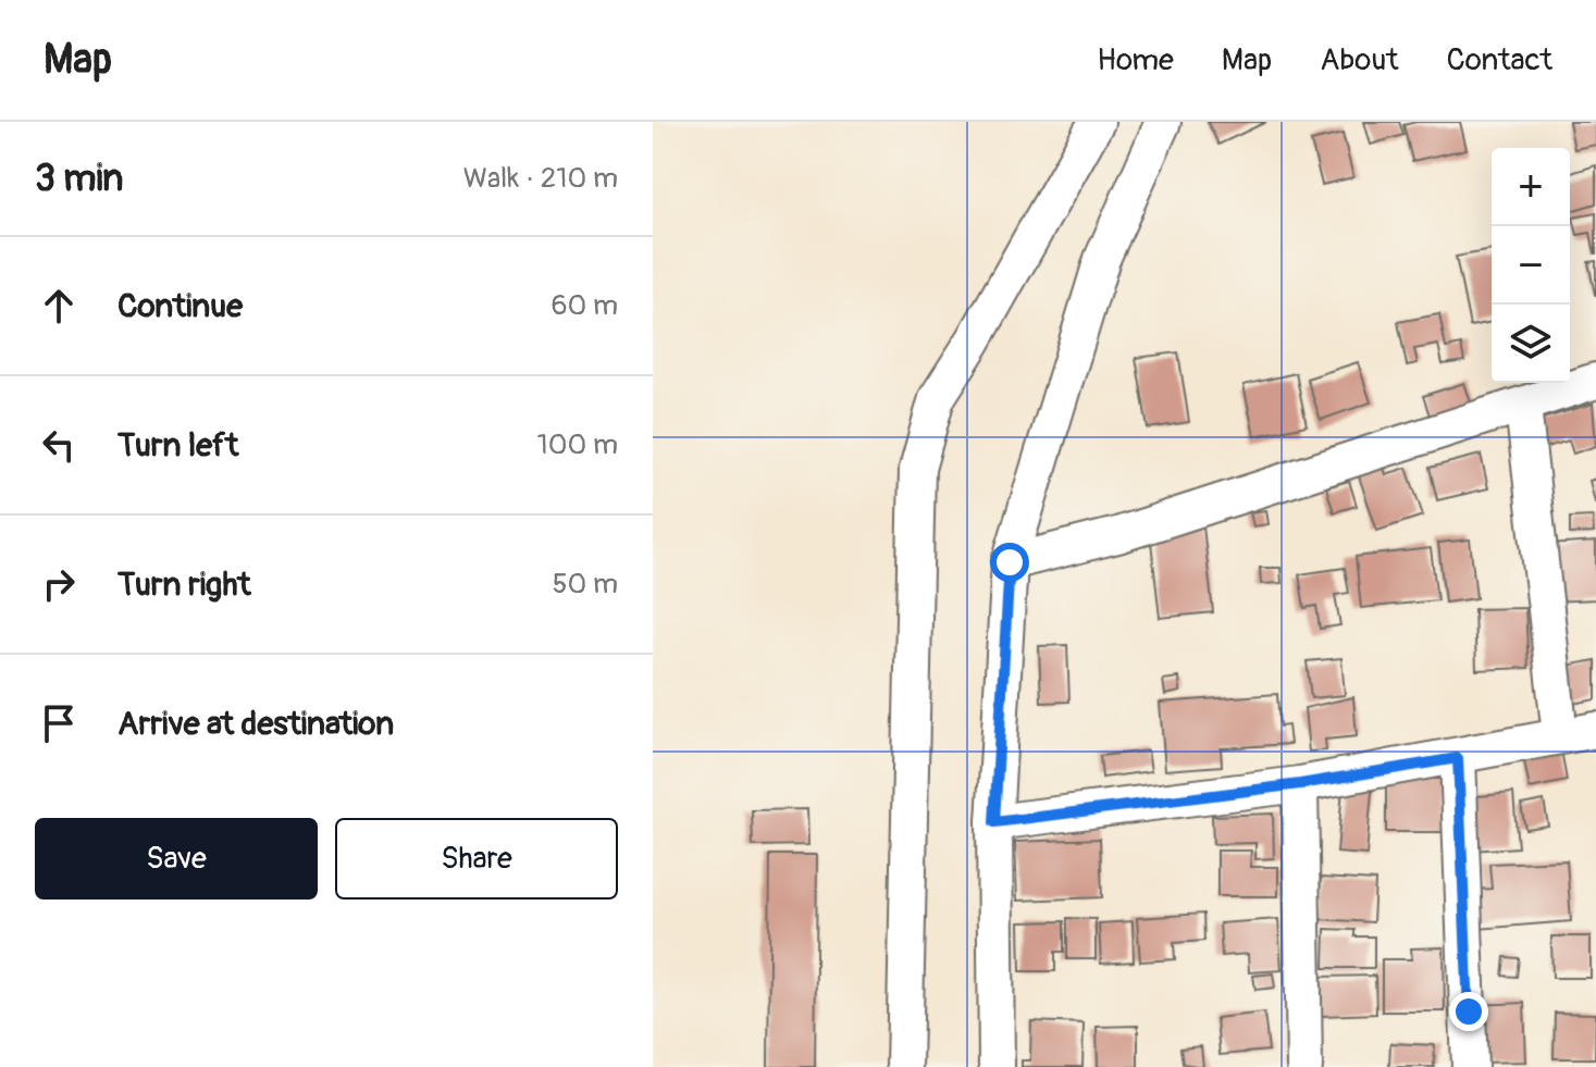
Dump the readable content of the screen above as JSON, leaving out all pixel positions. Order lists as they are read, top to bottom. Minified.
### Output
{"page":{"header":"Map","nav":["Home","Map","About","Contact"],"heading":["3 min","Walk · 210 m"],"map_buttons":["+","−"],"list":[["Continue","60 m"],["Turn left","100 m"],["Turn right","50 m"],"Arrive at destination"],"buttons":["Save","Share"]}}
